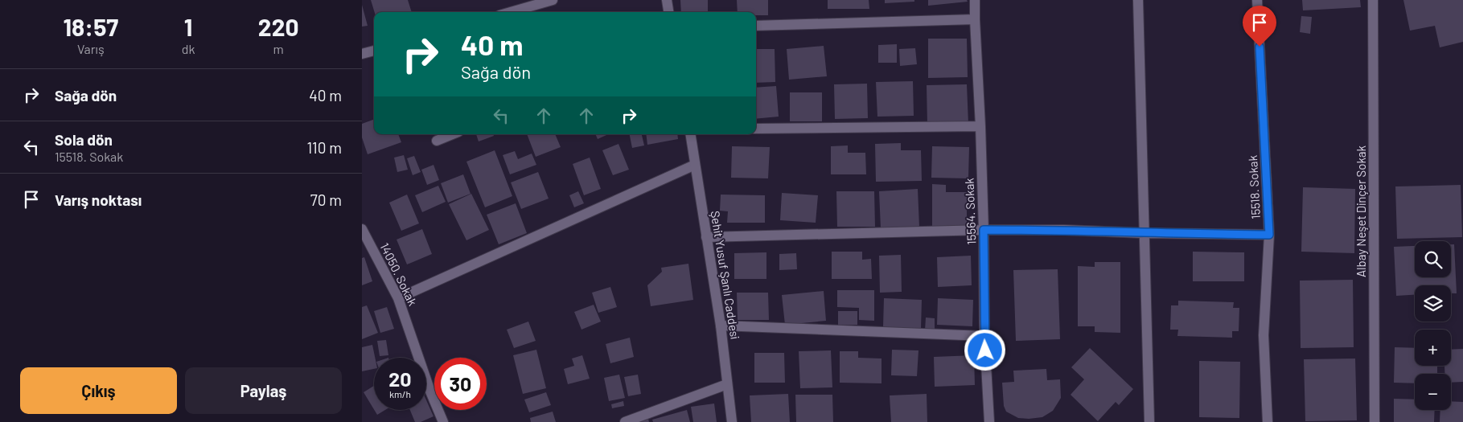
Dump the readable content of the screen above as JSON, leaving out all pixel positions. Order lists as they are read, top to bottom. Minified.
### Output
{"streets":{"street":["15518. Sokak","15564. Sokak","Albay Neşet Dinçer Sokak","14050. Sokak","Şehit Yusuf Şanlı Caddesi"]},"page":{"eta":["18:57","Varış","1","dk","220","m"],"turn":["40 m","Sağa dön"],"list":[{"name":"Sağa dön","value":"40 m"},{"name":"Sola dön","note":"15518. Sokak","value":"110 m"},{"name":"Varış noktası","value":"70 m"}],"map_buttons":["+","−"],"speed":"20 km/h","limit":"30","buttons":["Çıkış","Paylaş"]}}
